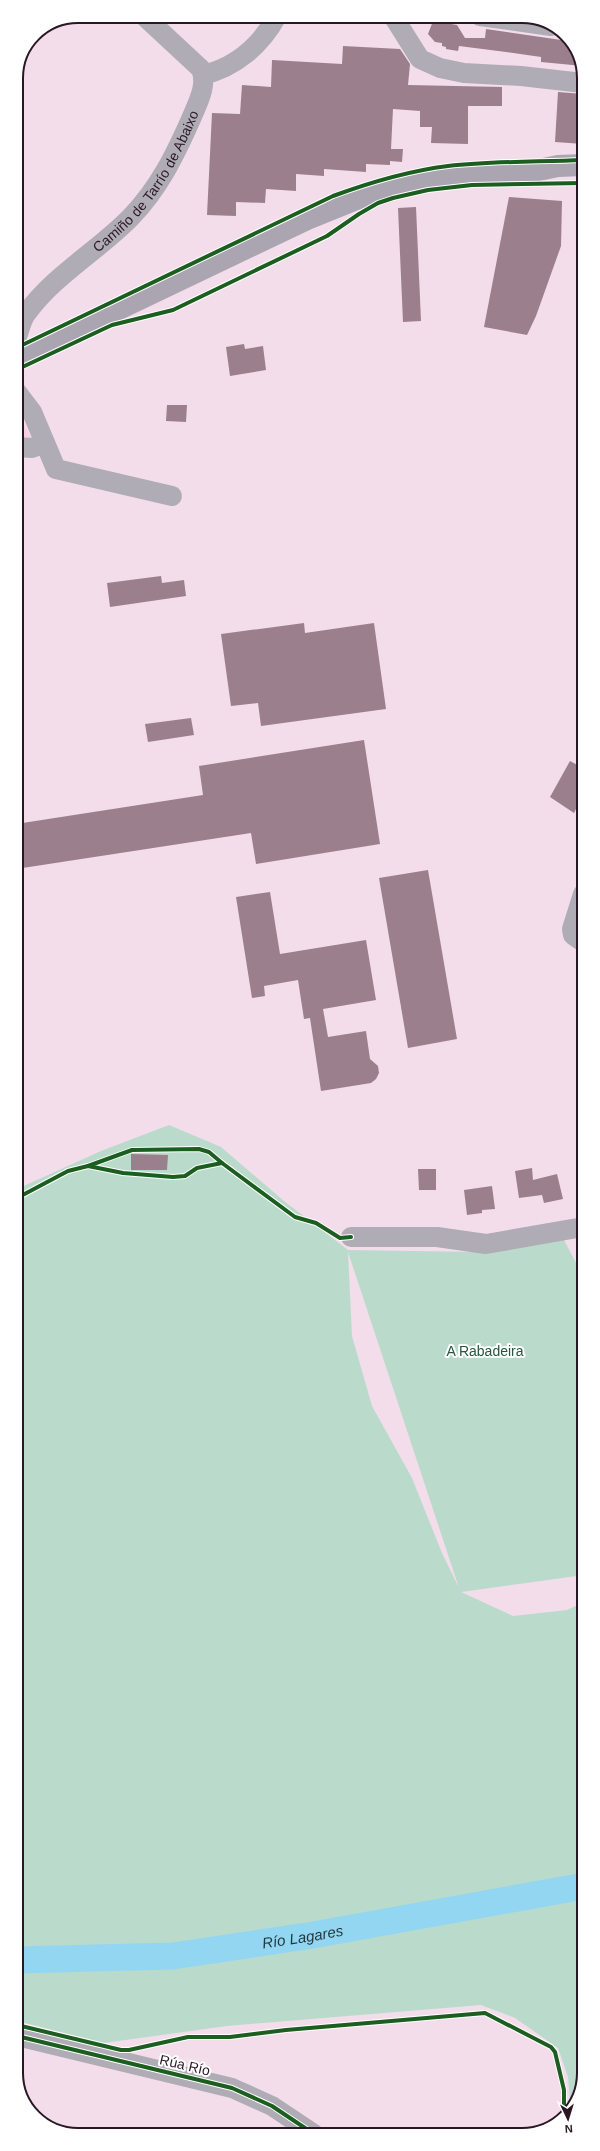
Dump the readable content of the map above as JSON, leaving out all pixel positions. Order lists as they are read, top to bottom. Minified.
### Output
{"streets":{"street":["Camiño de Tarrío de Abaixo","Rúa Río"]},"water":["Río Lagares"],"parks":["A Rabadeira"],"north":"bottom"}
